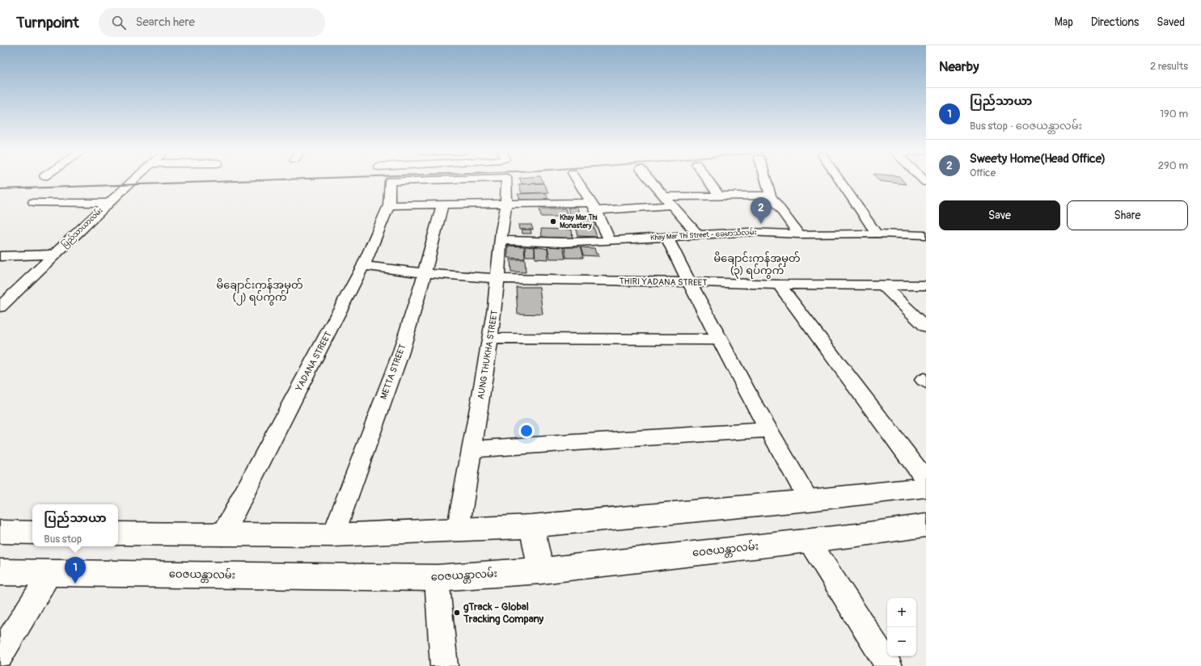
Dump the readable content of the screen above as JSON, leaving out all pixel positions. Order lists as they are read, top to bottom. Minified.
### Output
{"streets":{"main road":["ဝေဇယန္တာလမ်း"],"street":["ပြည်သာယာလမ်း","Khay Mar Thi Street - ခေမာသီလမ်း","THIRI YADANA STREET","AUNG THUKHA STREET","YADANA STREET","METTA STREET"]},"crossings":[["Khay Mar Thi Street - ခေမာသီလမ်း","AUNG THUKHA STREET"],["THIRI YADANA STREET","AUNG THUKHA STREET"],["THIRI YADANA STREET","YADANA STREET"],["THIRI YADANA STREET","METTA STREET"]],"districts":["မိချောင်းကန်အမှတ် (၃) ရပ်ကွက်","မိချောင်းကန်အမှတ် (၂) ရပ်ကွက်"],"places":["Khay Mar Thi Monastery","gTrack - Global Tracking Company"],"page":{"header":"Turnpoint","search":"Search here","nav":["Map","Directions","Saved"],"heading":["Nearby","2 results"],"list":[{"mark":"1","name":"ပြည်သာယာ","note":"Bus stop · ဝေဇယန္တာလမ်း","value":"190 m"},{"mark":"2","name":"Sweety Home(Head Office)","note":"Office","value":"290 m"}],"buttons":["Save","Share"],"pins":["2","1"],"popup":["ပြည်သာယာ","Bus stop"],"map_buttons":["+","−"]}}
